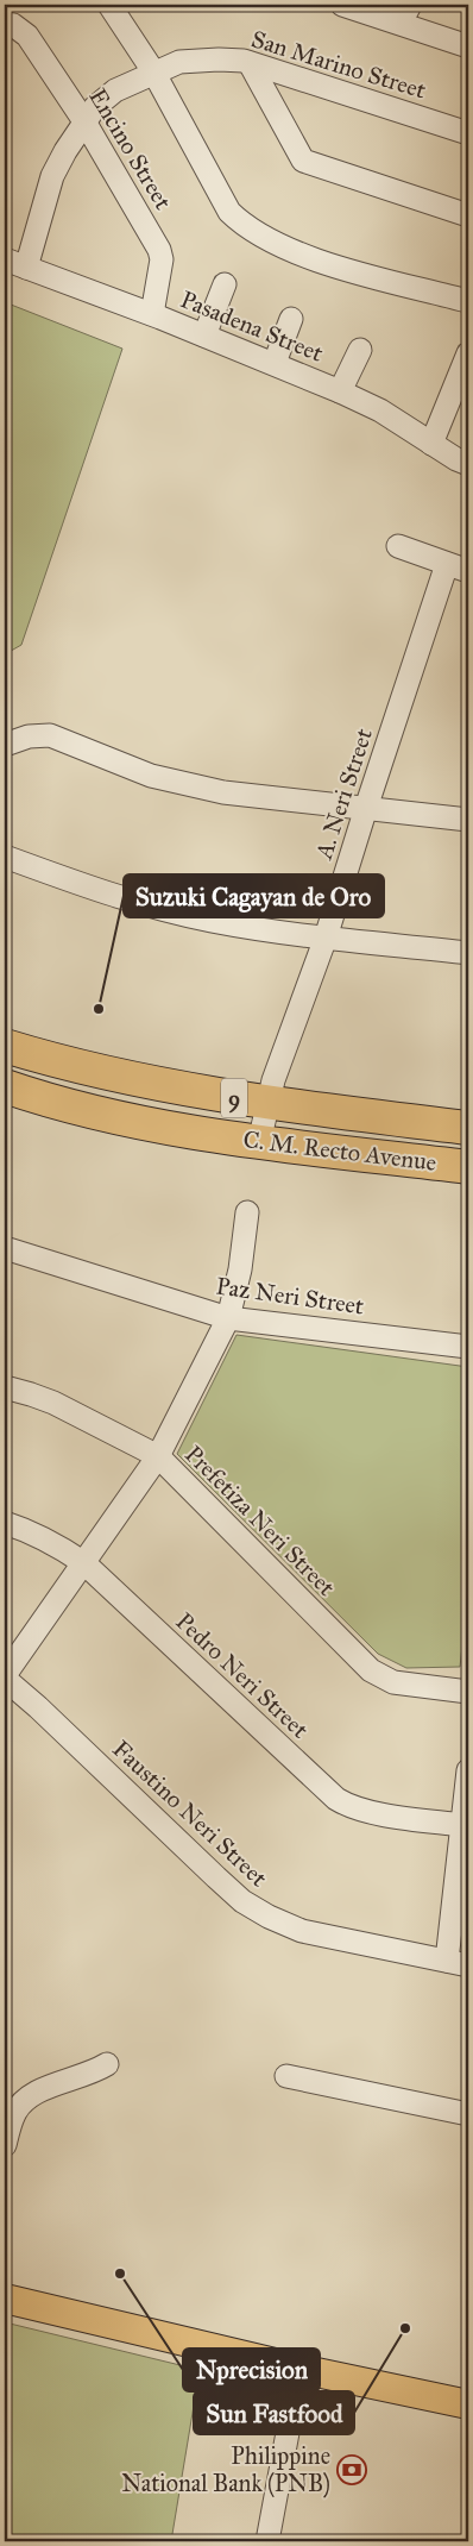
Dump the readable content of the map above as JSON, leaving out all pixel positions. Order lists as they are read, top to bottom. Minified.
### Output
{"streets":{"highway":["9","C. M. Recto Avenue"],"street":["San Marino Street","Encino Street","Pasadena Street","A. Neri Street","Paz Neri Street","Prefetiza Neri Street","Pedro Neri Street","Faustino Neri Street"]},"crossings":[["San Marino Street","Encino Street"],["San Marino Street","Pasadena Street"],["Encino Street","Pasadena Street"],["A. Neri Street","C. M. Recto Avenue"]],"places":{"other":["Suzuki Cagayan de Oro","Nprecision","Sun Fastfood"],"bank":["Philippine National Bank (PNB)"]}}
